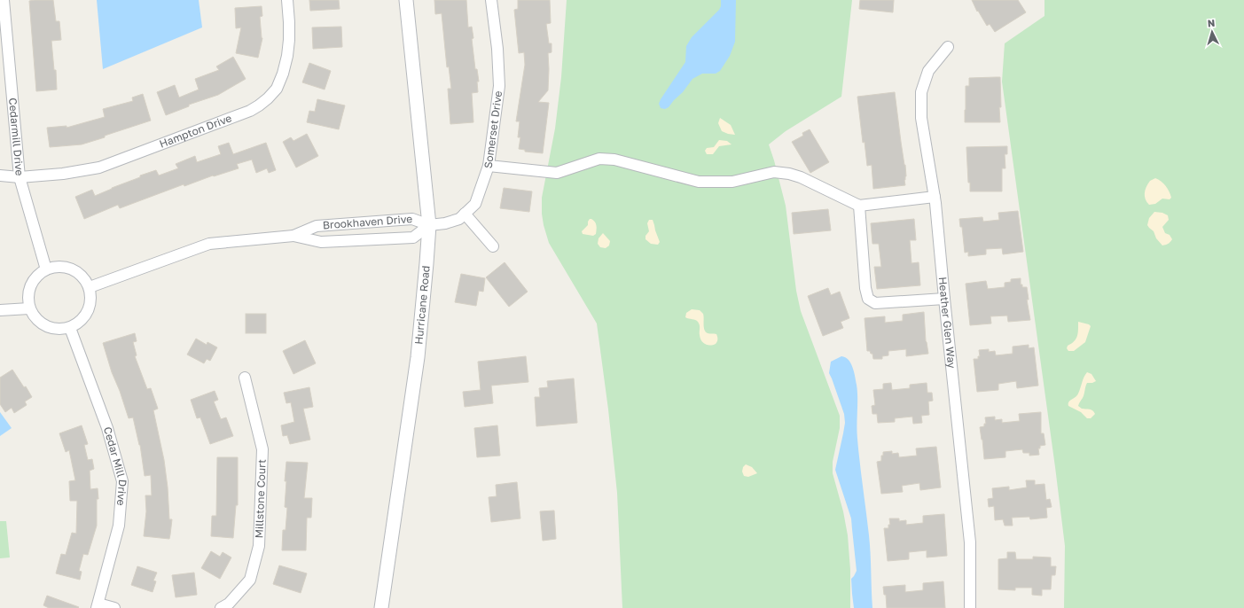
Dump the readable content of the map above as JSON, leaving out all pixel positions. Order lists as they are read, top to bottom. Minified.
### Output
{"streets":{"street":["Somerset Drive","Hampton Drive","Cedarmill Drive","Brookhaven Drive","Hurricane Road","Heather Glen Way","Cedar Mill Drive","Millstone Court"]},"crossings":[["Somerset Drive","Brookhaven Drive"],["Somerset Drive","Hurricane Road"],["Hampton Drive","Cedarmill Drive"],["Cedarmill Drive","Brookhaven Drive"],["Cedarmill Drive","Cedar Mill Drive"],["Brookhaven Drive","Hurricane Road"],["Brookhaven Drive","Cedar Mill Drive"]],"north":"top"}
